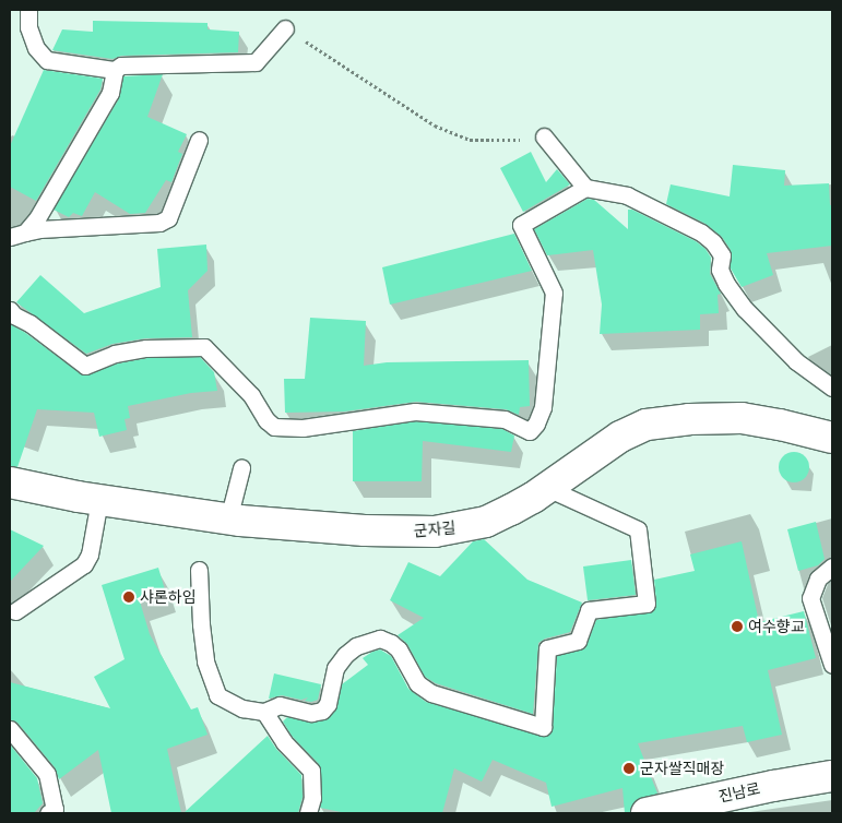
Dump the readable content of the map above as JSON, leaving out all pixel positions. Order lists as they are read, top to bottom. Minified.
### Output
{"streets":{"street":["군자길","진남로"]},"places":["샤론하임","여수향교","군자쌀직매장"]}
